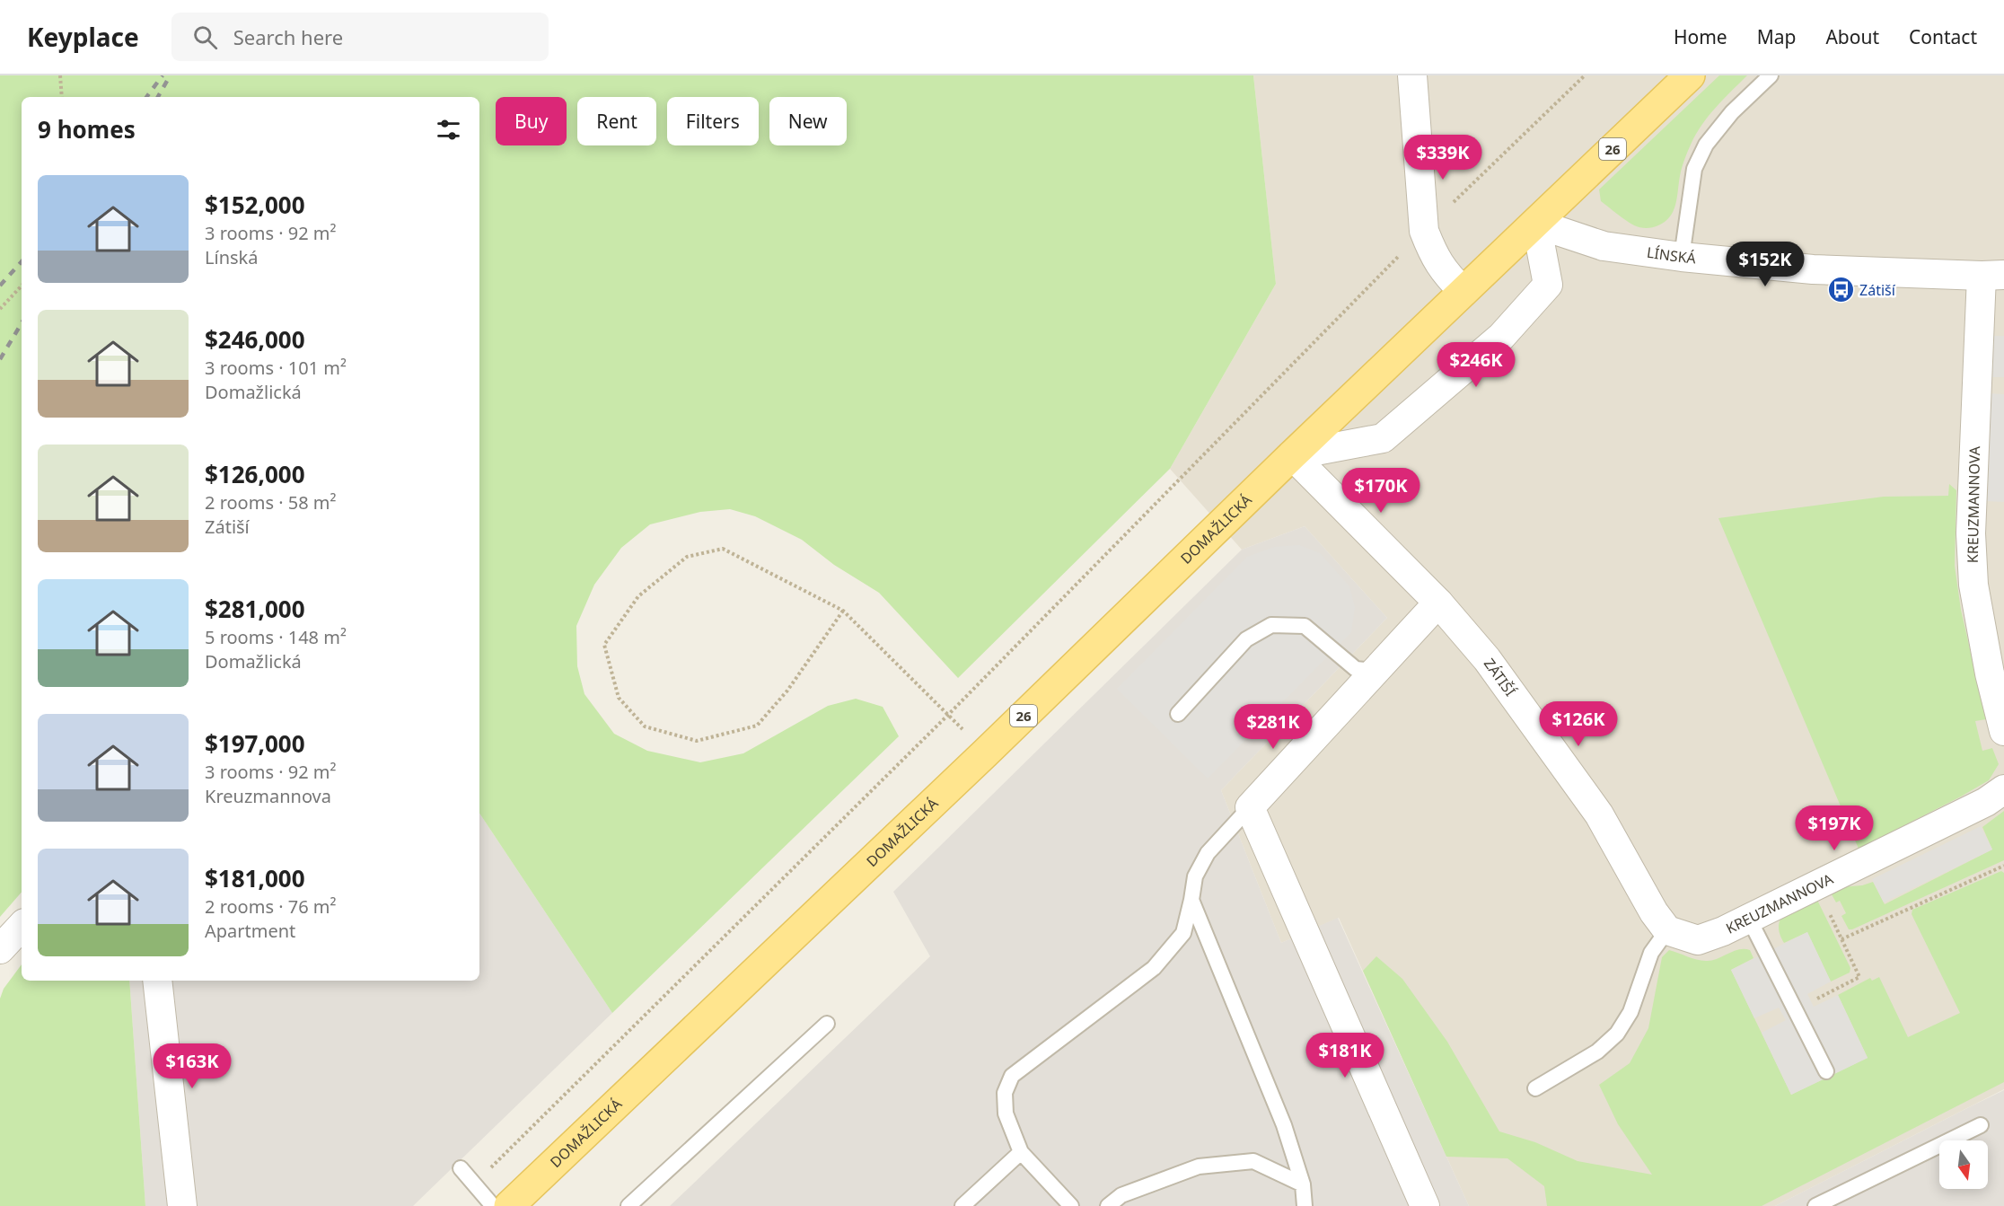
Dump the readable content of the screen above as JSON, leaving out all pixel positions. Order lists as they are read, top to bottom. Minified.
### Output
{"streets":{"main road":["26","DOMAŽLICKÁ"],"street":["LÍNSKÁ","KREUZMANNOVA","ZÁTIŠÍ"]},"crossings":[["LÍNSKÁ","KREUZMANNOVA"],["LÍNSKÁ","DOMAŽLICKÁ"],["KREUZMANNOVA","ZÁTIŠÍ"],["DOMAŽLICKÁ","ZÁTIŠÍ"]],"places":{"bus stop":["Zátiší"]},"north":"bottom","page":{"header":"Keyplace","search":"Search here","nav":["Home","Map","About","Contact"],"chip":["Buy","Rent","Filters","New"],"heading":"9 homes","price":["$339K","$152K","$246K","$170K","$126K","$281K","$197K","$181K","$163K"],"list":[{"name":"$152,000","note":"3 rooms · 92 m² · Línská"},{"name":"$246,000","note":"3 rooms · 101 m² · Domažlická"},{"name":"$126,000","note":"2 rooms · 58 m² · Zátiší"},{"name":"$281,000","note":"5 rooms · 148 m² · Domažlická"},{"name":"$197,000","note":"3 rooms · 92 m² · Kreuzmannova"},{"name":"$181,000","note":"2 rooms · 76 m² · Apartment"}]}}
